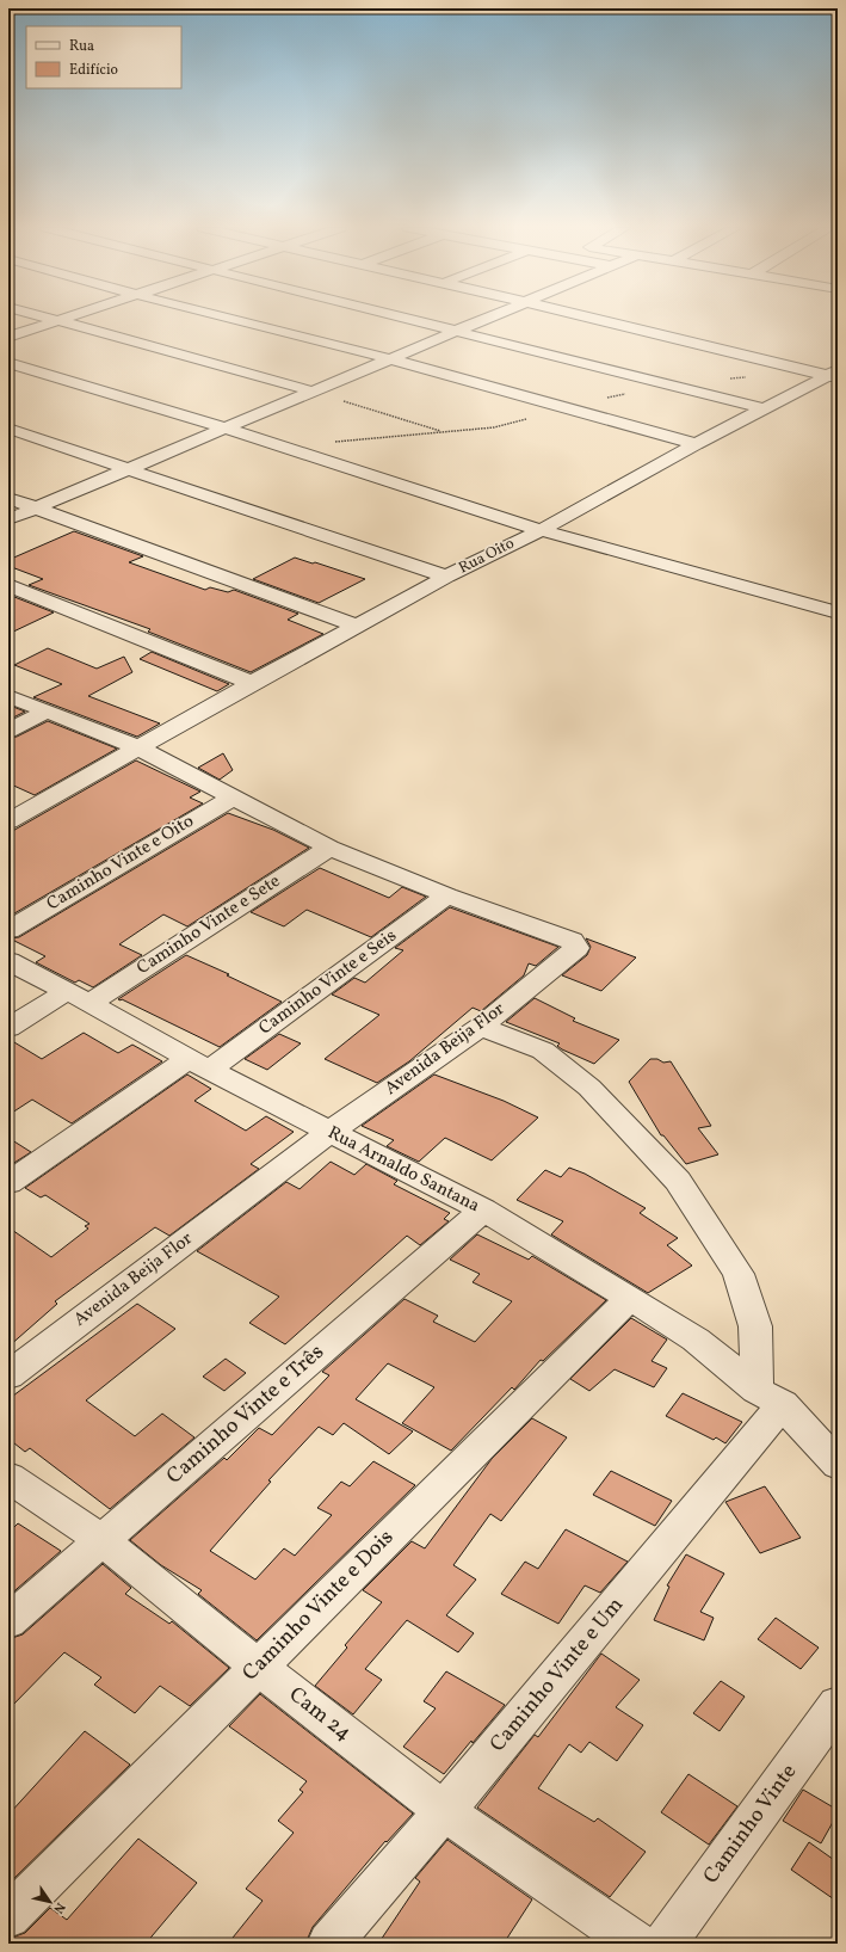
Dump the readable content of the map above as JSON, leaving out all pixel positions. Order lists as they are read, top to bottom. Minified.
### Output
{"streets":{"street":["Rua Oito","Caminho Vinte e Oito","Caminho Vinte e Sete","Caminho Vinte e Seis","Avenida Beija Flor","Rua Arnaldo Santana","Caminho Vinte e Três","Caminho Vinte e Dois","Caminho Vinte e Um","Cam 24","Caminho Vinte"]},"crossings":[["Rua Oito","Avenida Beija Flor"],["Caminho Vinte e Oito","Avenida Beija Flor"],["Caminho Vinte e Sete","Avenida Beija Flor"],["Caminho Vinte e Sete","Rua Arnaldo Santana"],["Caminho Vinte e Seis","Avenida Beija Flor"],["Caminho Vinte e Seis","Rua Arnaldo Santana"],["Avenida Beija Flor","Rua Arnaldo Santana"],["Rua Arnaldo Santana","Caminho Vinte e Três"],["Rua Arnaldo Santana","Caminho Vinte e Dois"],["Rua Arnaldo Santana","Caminho Vinte e Um"],["Caminho Vinte e Três","Cam 24"],["Caminho Vinte e Dois","Cam 24"],["Caminho Vinte e Um","Cam 24"]],"legend":["Rua","Edifício"],"north":"bottom right"}
